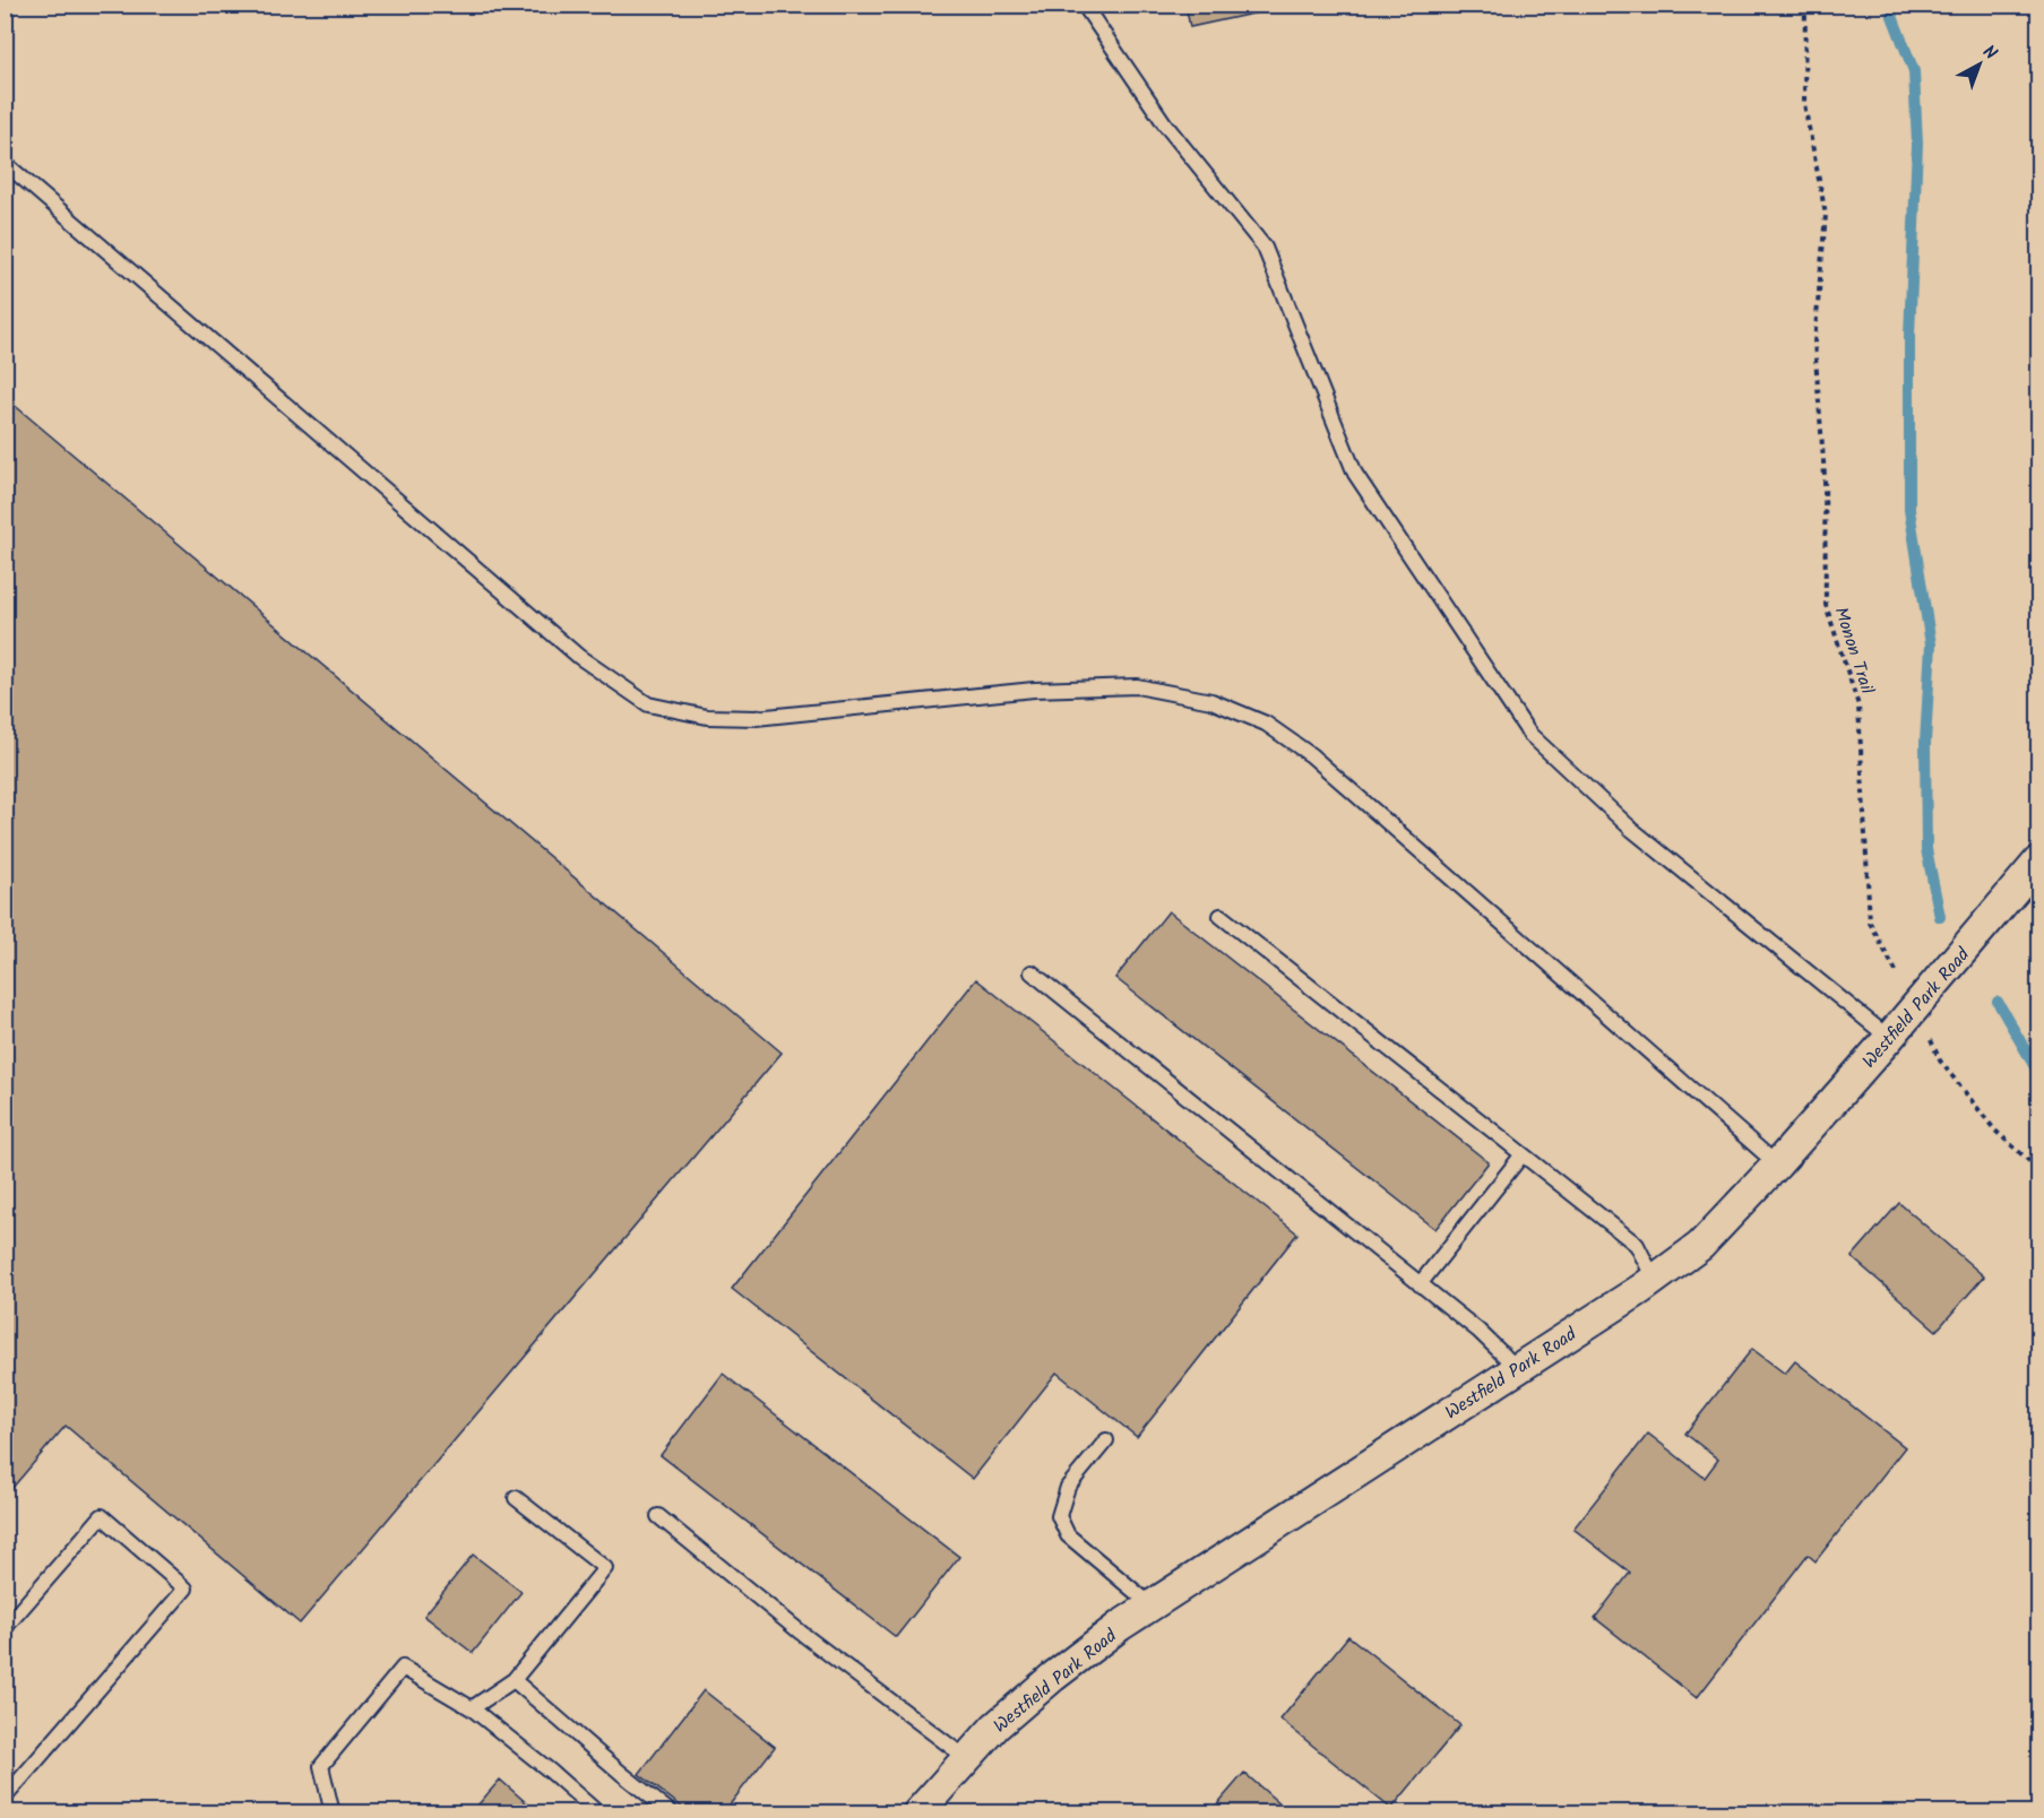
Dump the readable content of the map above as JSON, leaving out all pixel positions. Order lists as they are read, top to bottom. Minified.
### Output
{"streets":{"street":["Westfield Park Road"],"path":["Monon Trail"]},"crossings":[["Monon Trail","Westfield Park Road"]],"north":"top right"}
